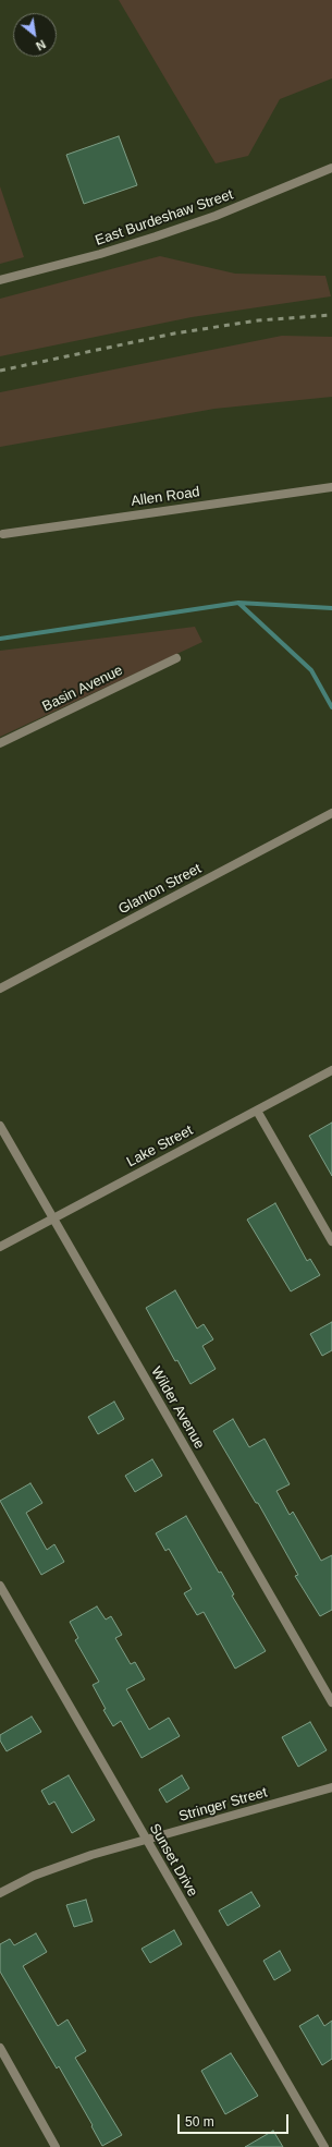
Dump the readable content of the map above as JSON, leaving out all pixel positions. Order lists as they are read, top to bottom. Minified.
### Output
{"streets":{"street":["East Burdeshaw Street","Allen Road","Basin Avenue","Glanton Street","Lake Street","Wilder Avenue","Stringer Street","Sunset Drive"]},"crossings":[["Lake Street","Wilder Avenue"],["Stringer Street","Sunset Drive"]],"scale_bar":"50 m","north":"bottom right"}
